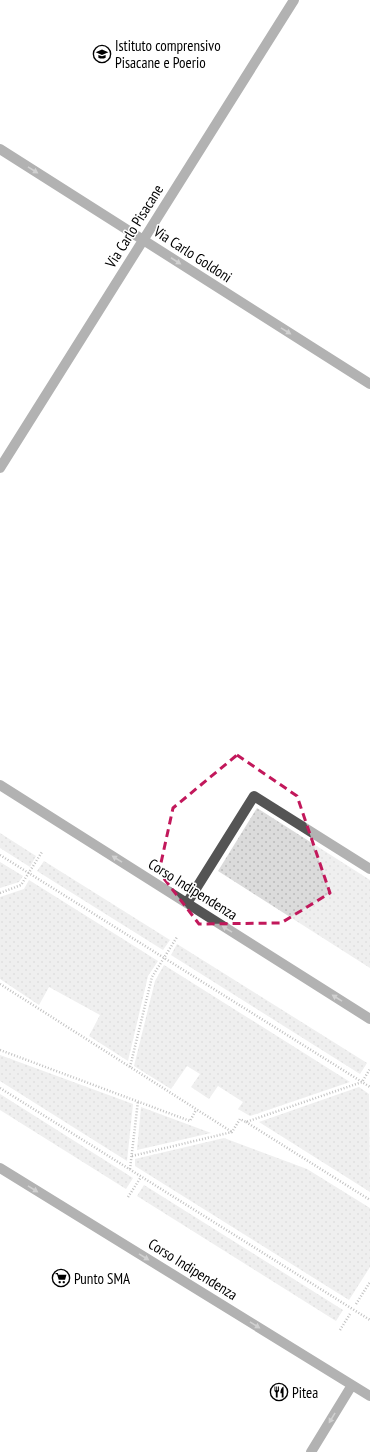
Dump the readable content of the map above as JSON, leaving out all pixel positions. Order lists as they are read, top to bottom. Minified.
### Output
{"streets":{"street":["Via Carlo Pisacane","Via Carlo Goldoni","Corso Indipendenza"]},"crossings":[["Via Carlo Pisacane","Via Carlo Goldoni"]],"one_way":["Via Carlo Goldoni"],"places":{"school or university":["Istituto comprensivo Pisacane e Poerio"],"supermarket":["Punto SMA"],"restaurant":["Pitea"]}}
